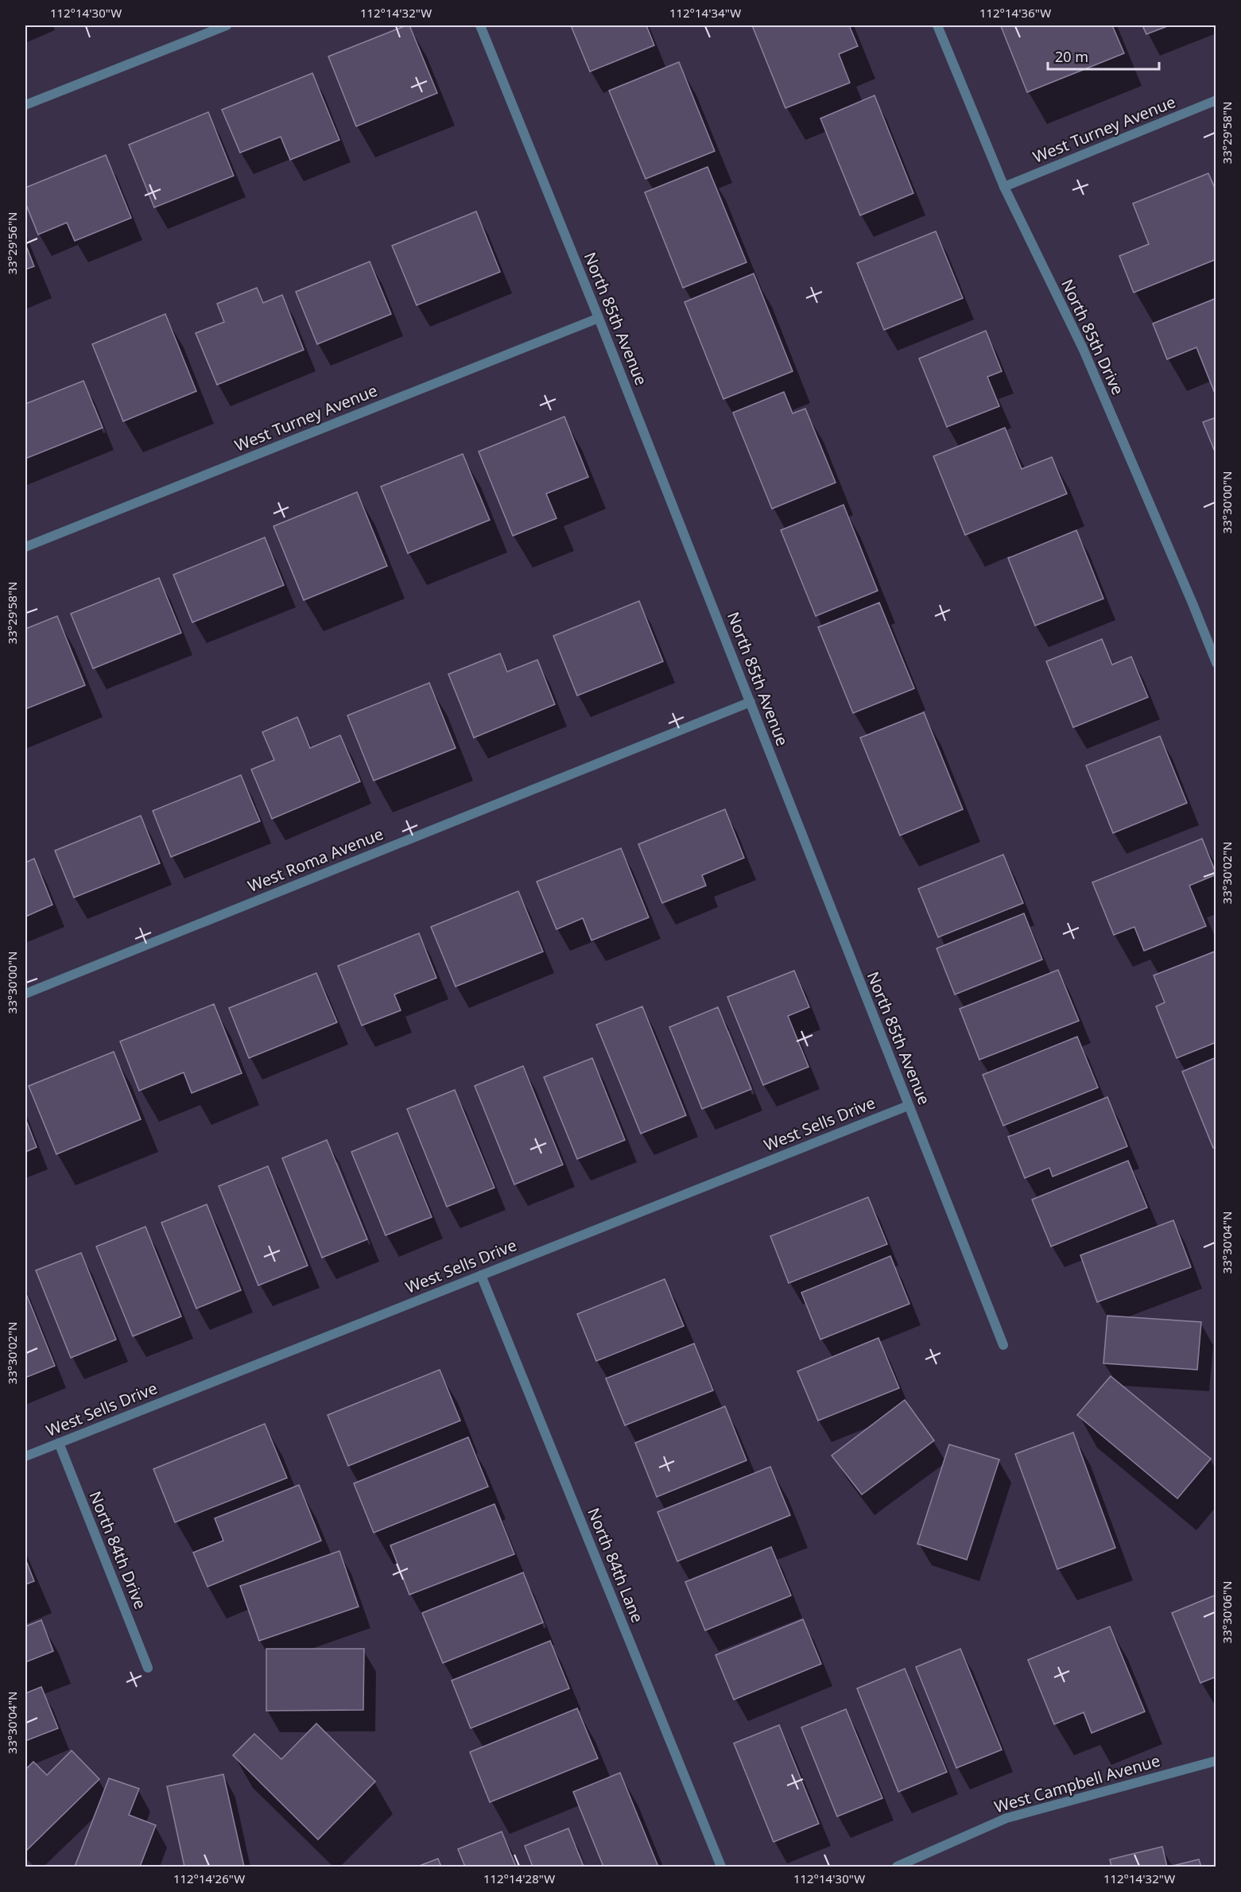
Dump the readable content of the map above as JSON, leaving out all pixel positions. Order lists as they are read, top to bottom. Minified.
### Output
{"streets":{"street":["West Turney Avenue","North 85th Avenue","North 85th Drive","West Roma Avenue","West Sells Drive","North 84th Drive","North 84th Lane","West Campbell Avenue"]},"crossings":[["West Turney Avenue","North 85th Avenue"],["West Turney Avenue","North 85th Drive"],["North 85th Avenue","West Roma Avenue"],["North 85th Avenue","West Sells Drive"],["West Sells Drive","North 84th Drive"],["West Sells Drive","North 84th Lane"]],"scale_bar":"20 m","coordinates":["112°14'30\"W","112°14'32\"W","112°14'34\"W","112°14'36\"W","33°29'58\"N","33°29'56\"N","33°30'00\"N","33°30'02\"N","33°30'04\"N","33°30'06\"N","112°14'26\"W","112°14'28\"W"]}
